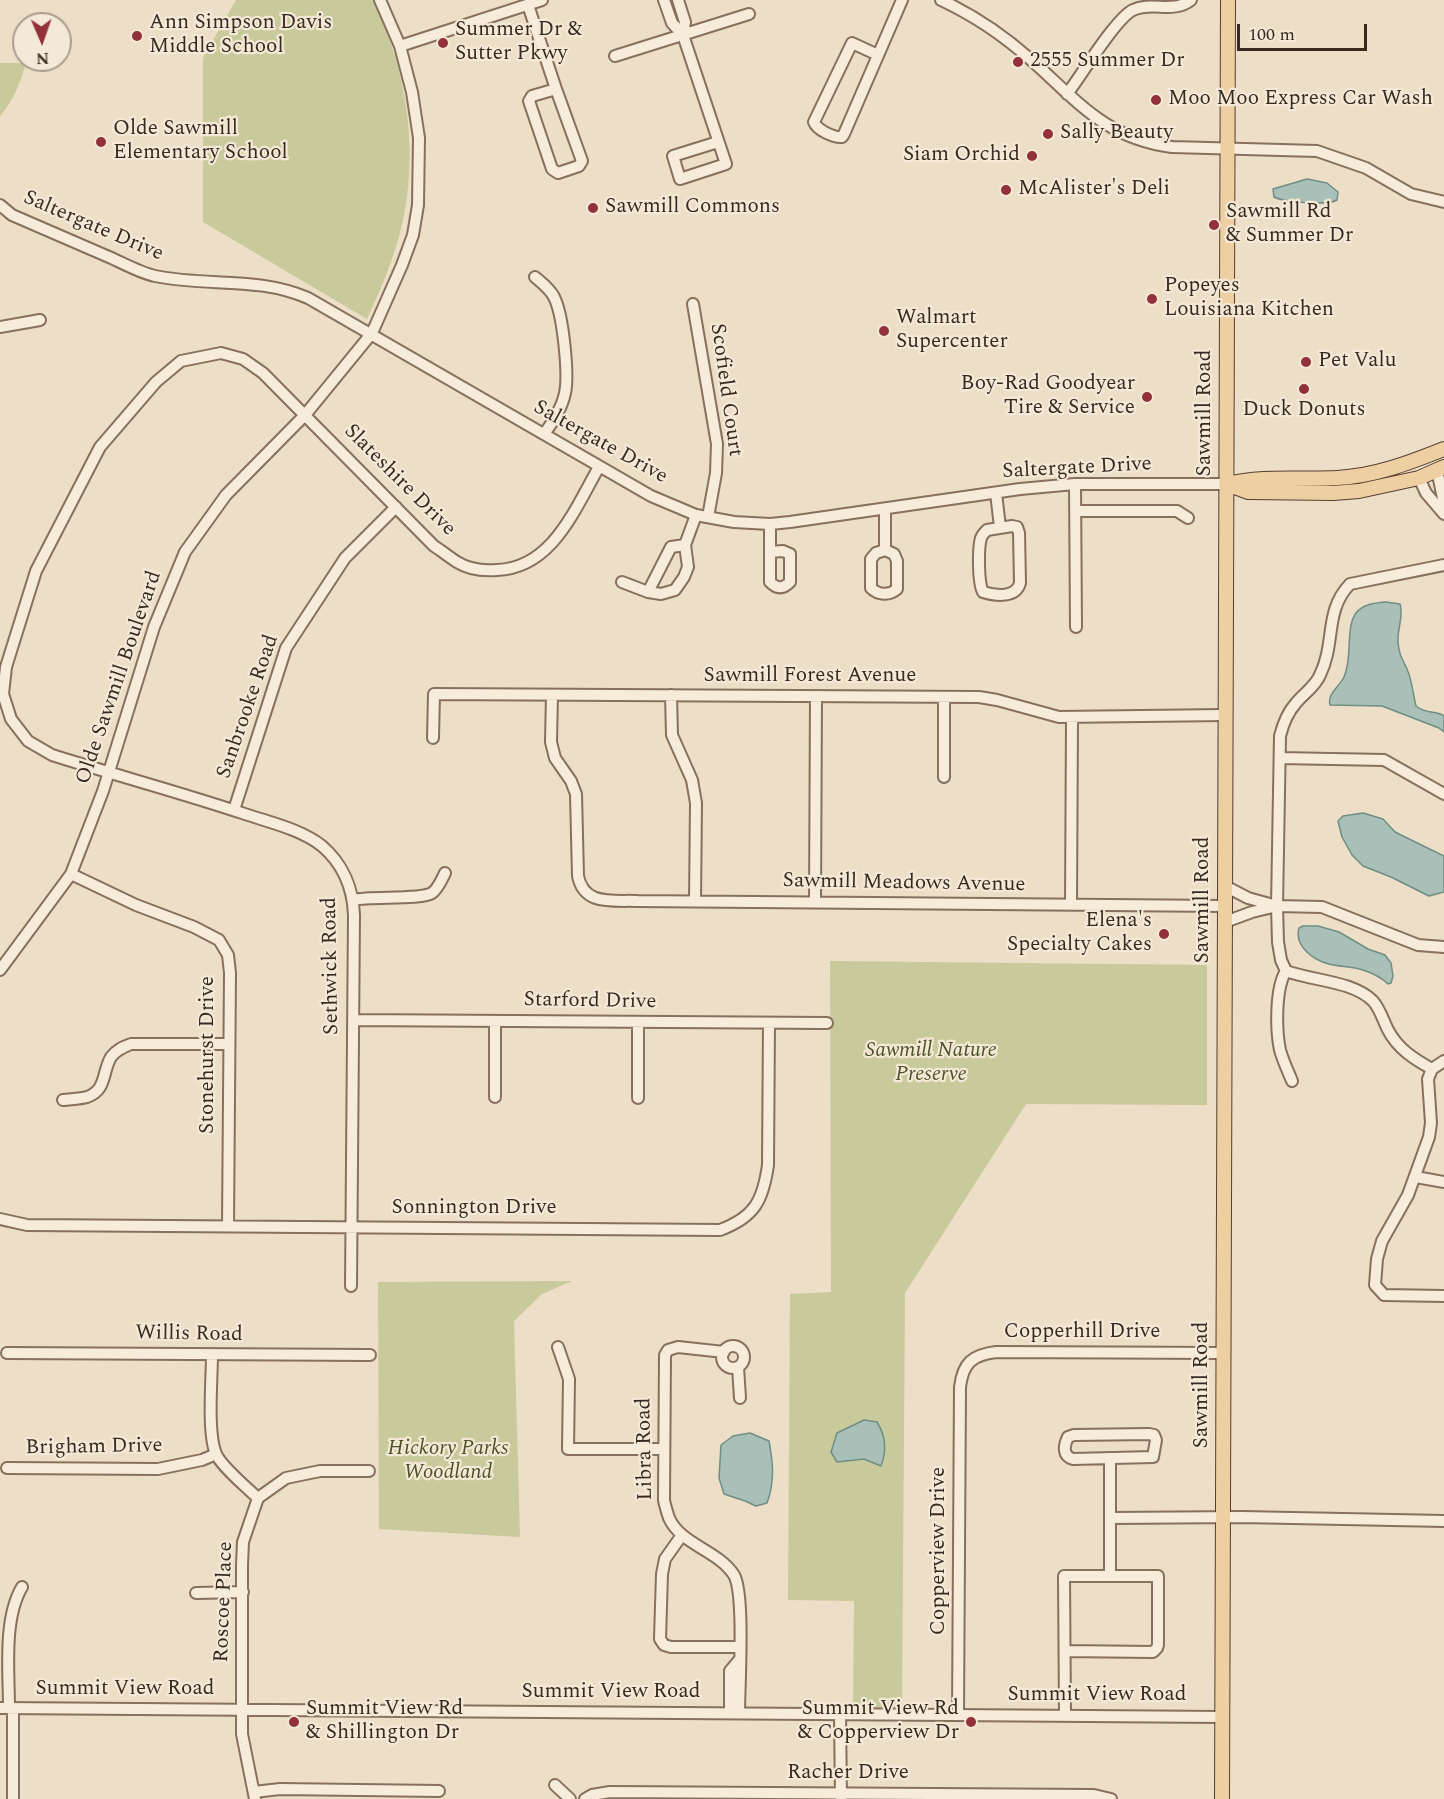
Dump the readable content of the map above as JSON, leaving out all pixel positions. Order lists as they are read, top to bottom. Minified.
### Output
{"streets":{"main road":["Sawmill Road"],"street":["Saltergate Drive","Scofield Court","Slateshire Drive","Sawmill Forest Avenue","Olde Sawmill Boulevard","Sanbrooke Road","Sawmill Meadows Avenue","Sethwick Road","Starford Drive","Stonehurst Drive","Sonnington Drive","Copperhill Drive","Willis Road","Brigham Drive","Libra Road","Copperview Drive","Roscoe Place","Summit View Road","Racher Drive"]},"crossings":[["Saltergate Drive","Scofield Court"],["Saltergate Drive","Sawmill Road"],["Saltergate Drive","Slateshire Drive"],["Saltergate Drive","Olde Sawmill Boulevard"],["Sawmill Road","Sawmill Forest Avenue"],["Sawmill Road","Sawmill Meadows Avenue"],["Sawmill Road","Copperhill Drive"],["Sawmill Road","Summit View Road"],["Slateshire Drive","Olde Sawmill Boulevard"],["Slateshire Drive","Sanbrooke Road"],["Slateshire Drive","Sethwick Road"],["Sawmill Forest Avenue","Sawmill Meadows Avenue"],["Olde Sawmill Boulevard","Sethwick Road"],["Olde Sawmill Boulevard","Stonehurst Drive"],["Sanbrooke Road","Sethwick Road"],["Sethwick Road","Starford Drive"],["Sethwick Road","Sonnington Drive"],["Starford Drive","Sonnington Drive"],["Stonehurst Drive","Sonnington Drive"],["Copperhill Drive","Copperview Drive"],["Libra Road","Summit View Road"],["Copperview Drive","Summit View Road"],["Roscoe Place","Summit View Road"]],"parks":["Sawmill Nature Preserve","Hickory Parks Woodland"],"places":["Ann Simpson Davis Middle School","Summer Dr & Sutter Pkwy","2555 Summer Dr","Moo Moo Express Car Wash","Sally Beauty","Olde Sawmill Elementary School","Siam Orchid","McAlister's Deli","Sawmill Commons","Sawmill Rd & Summer Dr","Popeyes Louisiana Kitchen","Walmart Supercenter","Pet Valu","Duck Donuts","Boy-Rad Goodyear Tire & Service","Elena's Specialty Cakes","Summit View Rd & Shillington Dr","Summit View Rd & Copperview Dr"],"scale_bar":"100 m","north":"bottom"}
